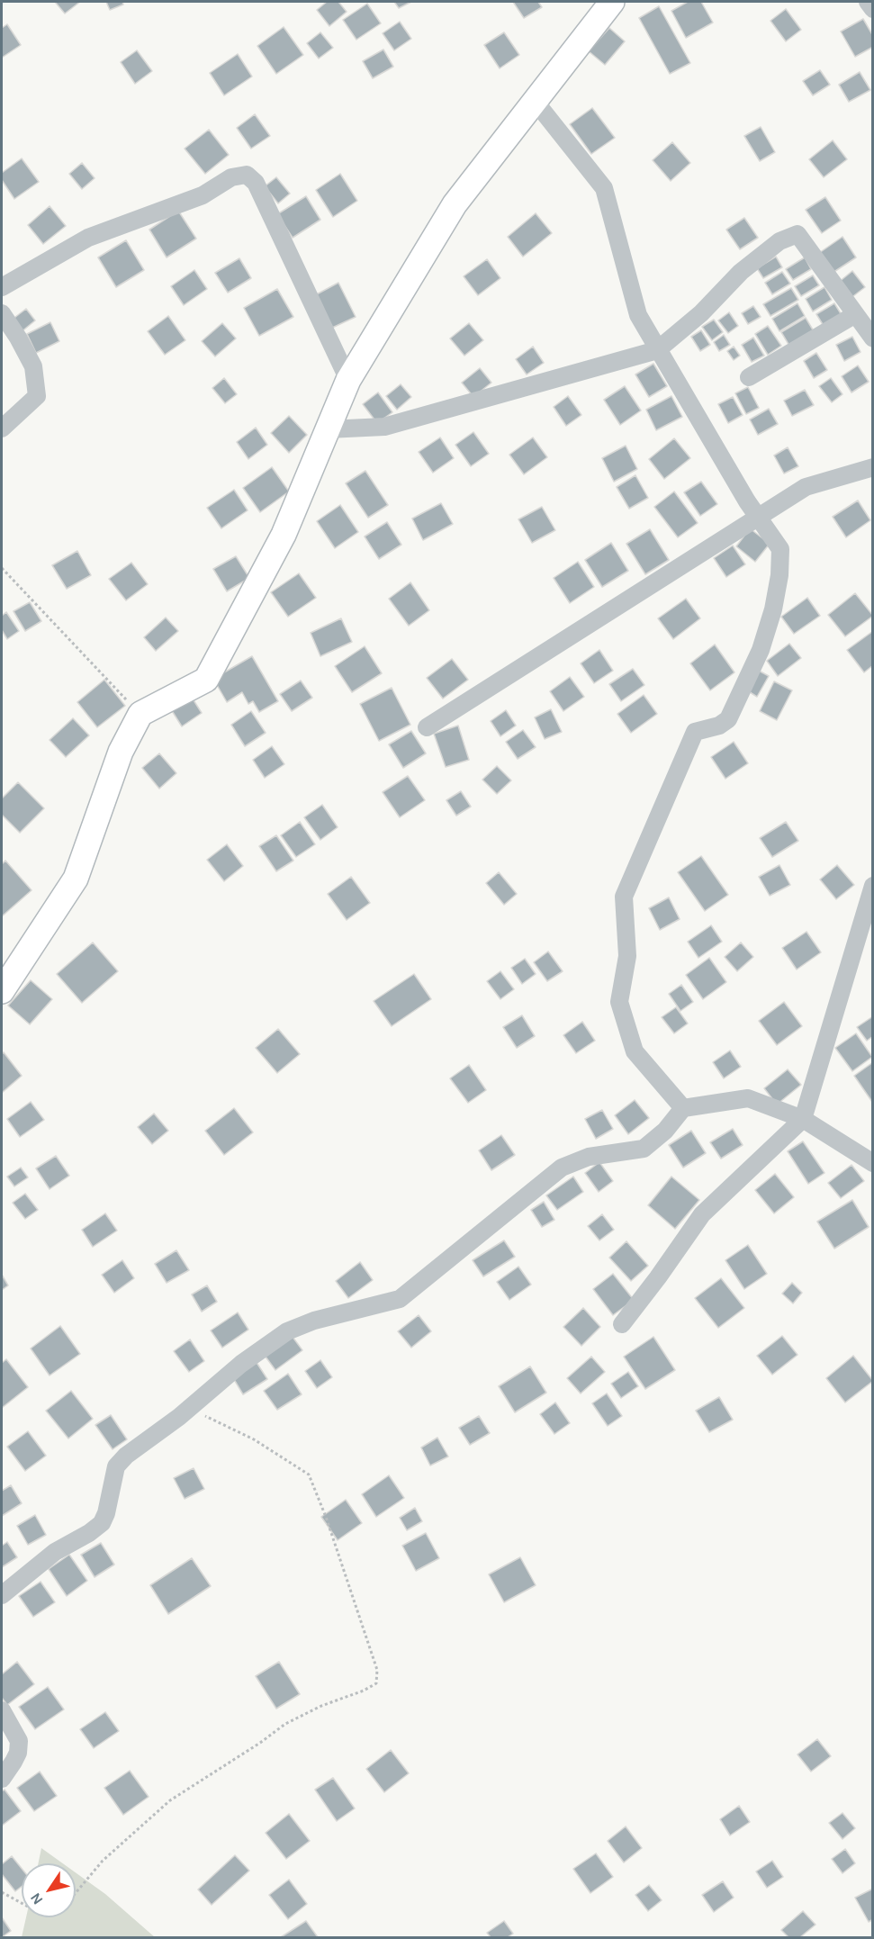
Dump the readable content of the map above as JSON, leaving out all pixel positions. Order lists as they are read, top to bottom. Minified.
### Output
{"north":"bottom left"}
